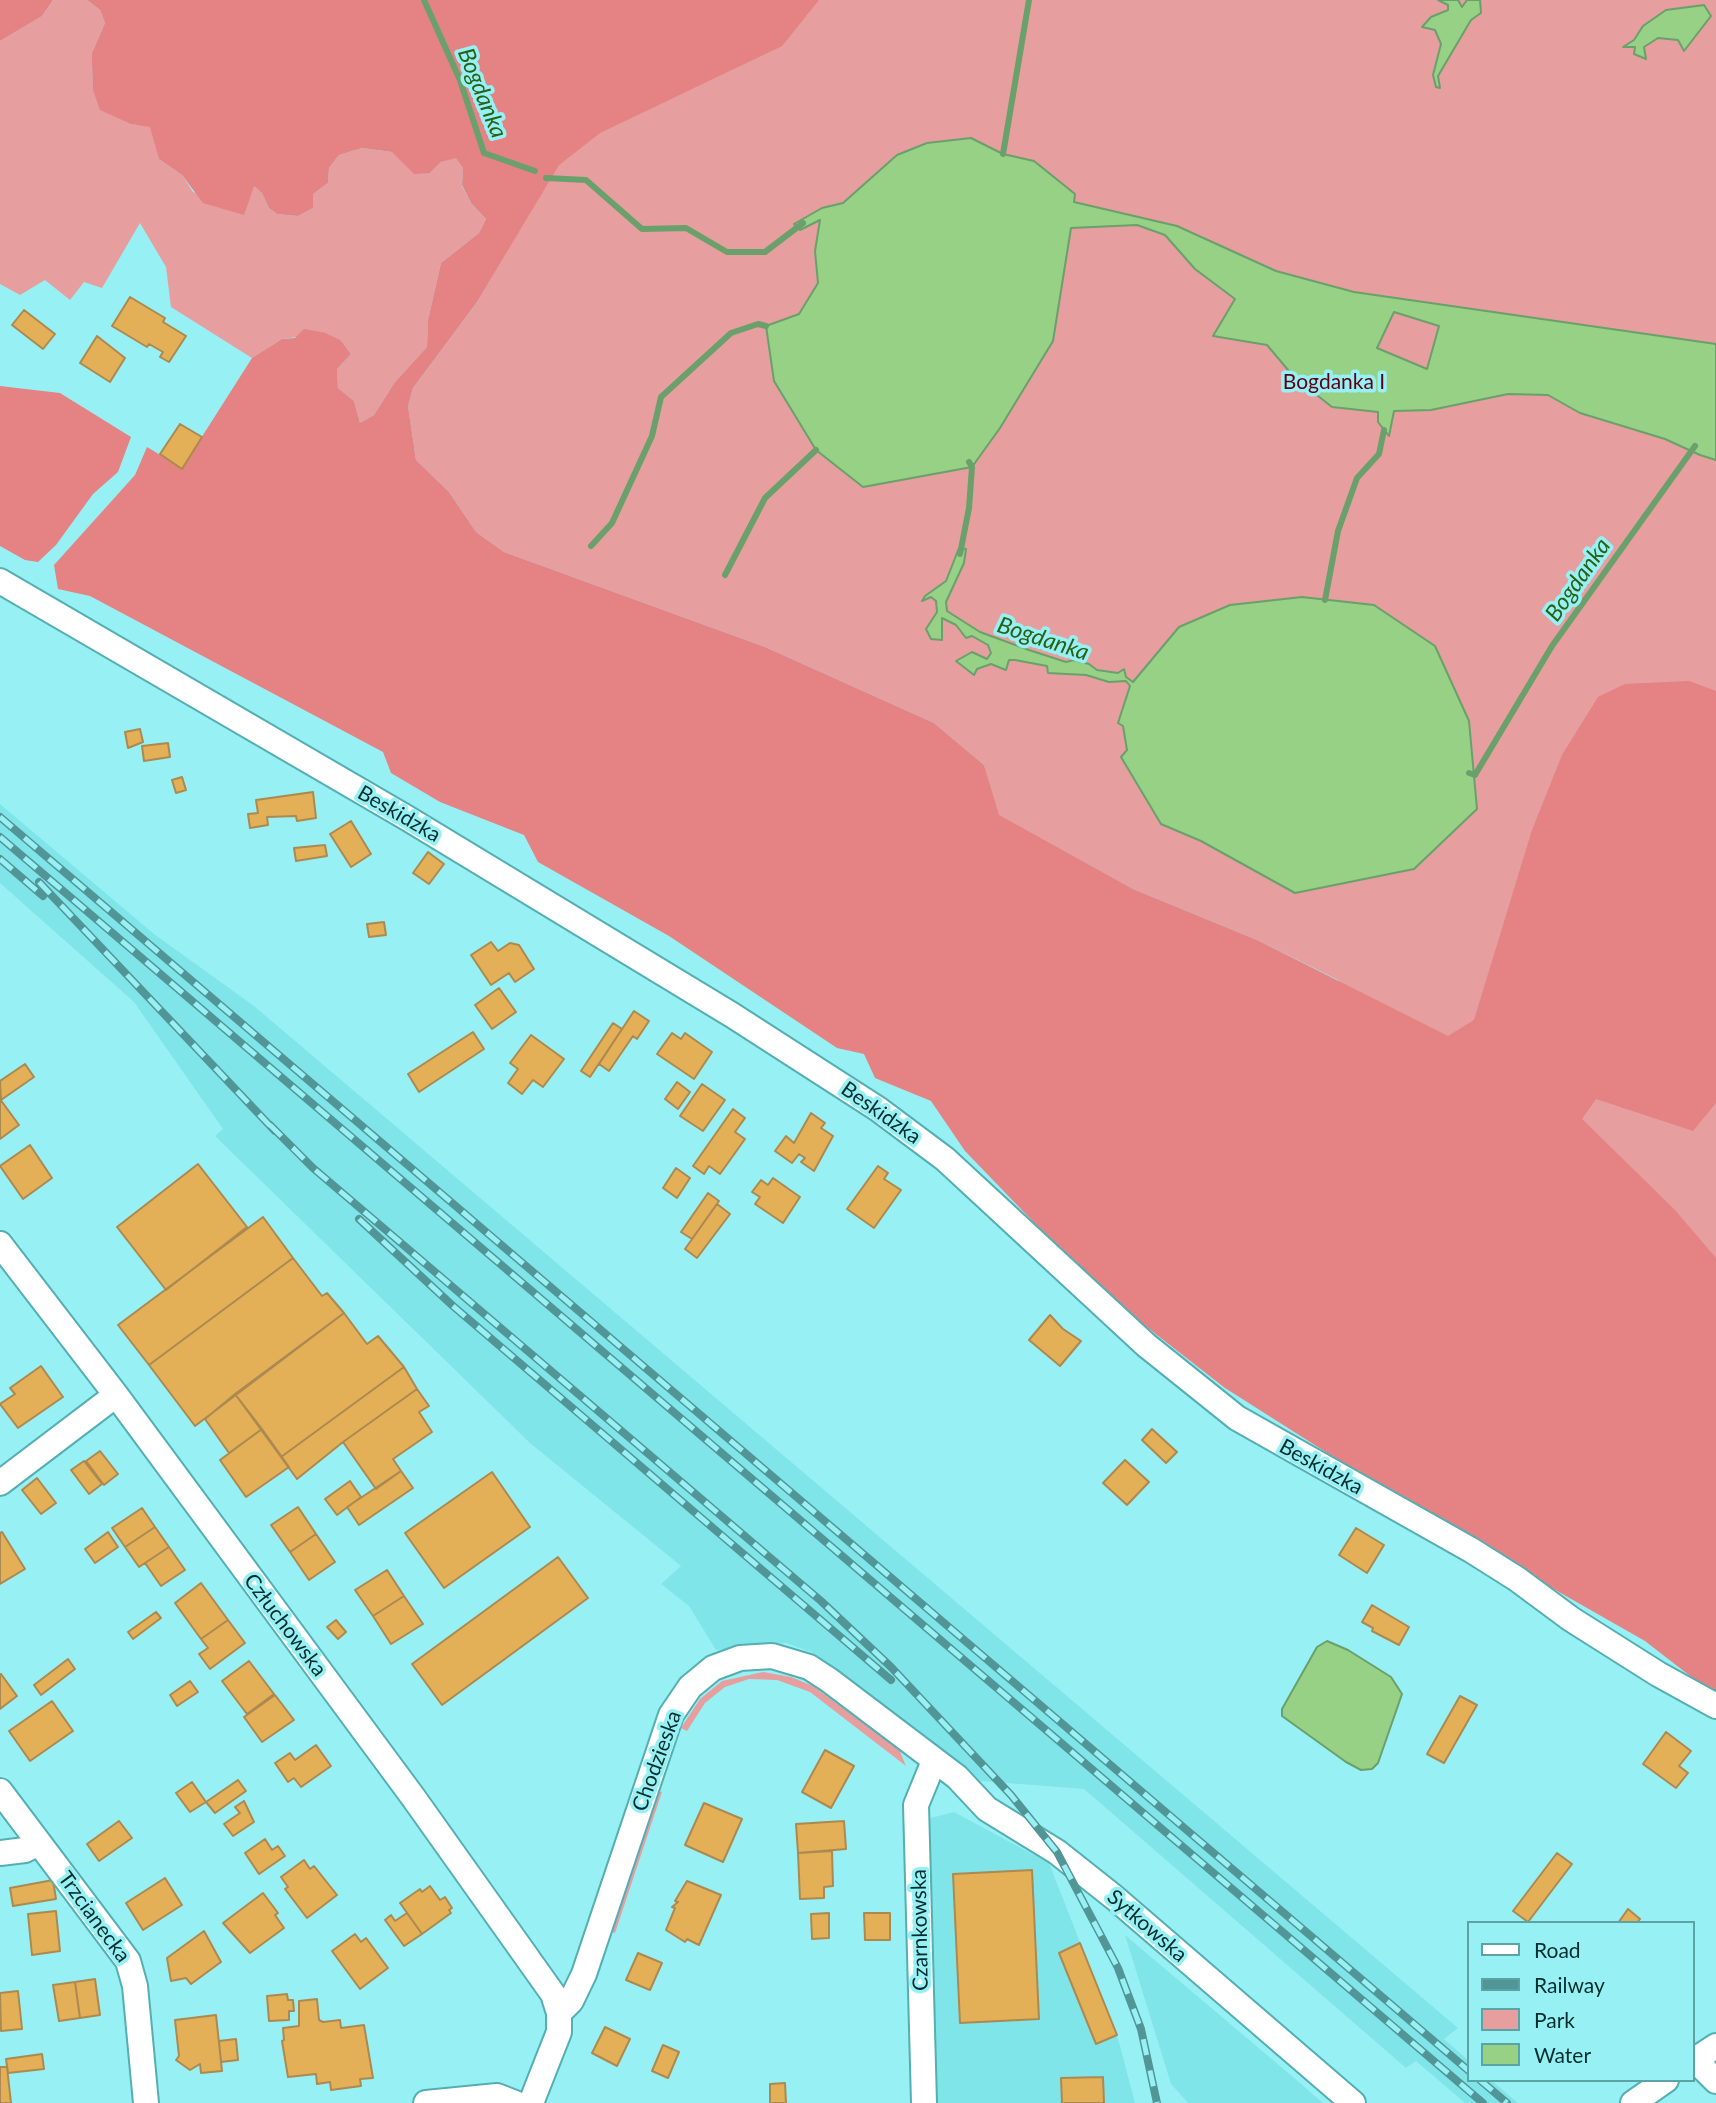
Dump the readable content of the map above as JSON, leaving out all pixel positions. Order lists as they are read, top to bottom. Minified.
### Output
{"streets":{"street":["Beskidzka","Człuchowska","Chodzieska","Trzcianecka","Sytkowska","Czarnkowska"]},"crossings":[["Człuchowska","Chodzieska"],["Chodzieska","Sytkowska"],["Chodzieska","Czarnkowska"],["Sytkowska","Czarnkowska"]],"water":["Bogdanka"],"parks":["Bogdanka I"],"legend":["Road","Railway","Park","Water"]}
